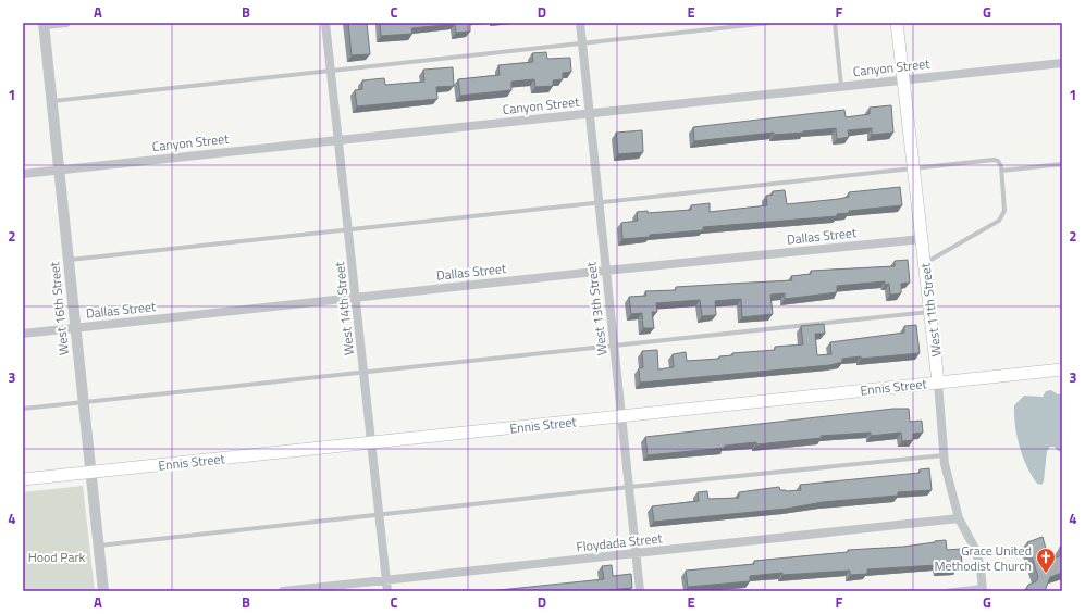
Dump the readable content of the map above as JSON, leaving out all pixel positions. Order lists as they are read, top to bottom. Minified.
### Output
{"streets":{"main road":["West 11th Street","Ennis Street"],"street":["Canyon Street","Dallas Street","West 16th Street","West 14th Street","West 13th Street","Floydada Street"]},"crossings":[["Canyon Street","West 16th Street"],["Canyon Street","West 14th Street"],["Canyon Street","West 13th Street"],["Canyon Street","West 11th Street"],["Dallas Street","West 16th Street"],["Dallas Street","West 14th Street"],["Dallas Street","West 13th Street"],["Dallas Street","West 11th Street"],["West 16th Street","Ennis Street"],["West 14th Street","Ennis Street"],["West 14th Street","Floydada Street"],["West 13th Street","Ennis Street"],["West 13th Street","Floydada Street"],["West 11th Street","Ennis Street"],["West 11th Street","Floydada Street"]],"parks":["Hood Park"],"places":{"church":["Grace United Methodist Church"]},"grid":{"columns":["A","B","C","D","E","F","G"],"rows":["1","2","3","4"]}}
